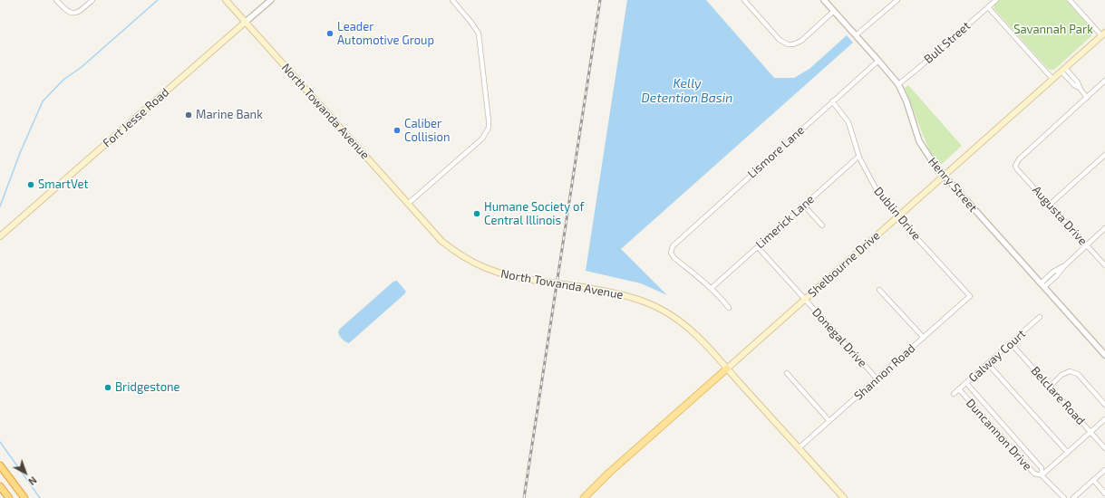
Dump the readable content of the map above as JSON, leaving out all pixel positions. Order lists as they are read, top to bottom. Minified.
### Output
{"streets":{"main road":["North Towanda Avenue","Fort Jesse Road","Shelbourne Drive"],"street":["Bull Street","Lismore Lane","Henry Street","Dublin Drive","Augusta Drive","Limerick Lane","Donegal Drive","Galway Court","Shannon Road","Belclare Road","Duncannon Drive"]},"crossings":[["Bull Street","Henry Street"],["North Towanda Avenue","Fort Jesse Road"],["North Towanda Avenue","Shelbourne Drive"],["North Towanda Avenue","Shannon Road"],["Lismore Lane","Henry Street"],["Lismore Lane","Dublin Drive"],["Lismore Lane","Limerick Lane"],["Henry Street","Shelbourne Drive"],["Dublin Drive","Limerick Lane"],["Dublin Drive","Shelbourne Drive"],["Dublin Drive","Shannon Road"],["Limerick Lane","Donegal Drive"],["Shelbourne Drive","Donegal Drive"],["Donegal Drive","Shannon Road"],["Galway Court","Belclare Road"],["Galway Court","Duncannon Drive"]],"water":["Kelly Detention Basin"],"parks":["Savannah Park"],"places":["Leader Automotive Group","Marine Bank","Caliber Collision","SmartVet","Humane Society of Central Illinois","Bridgestone"],"north":"bottom right"}
